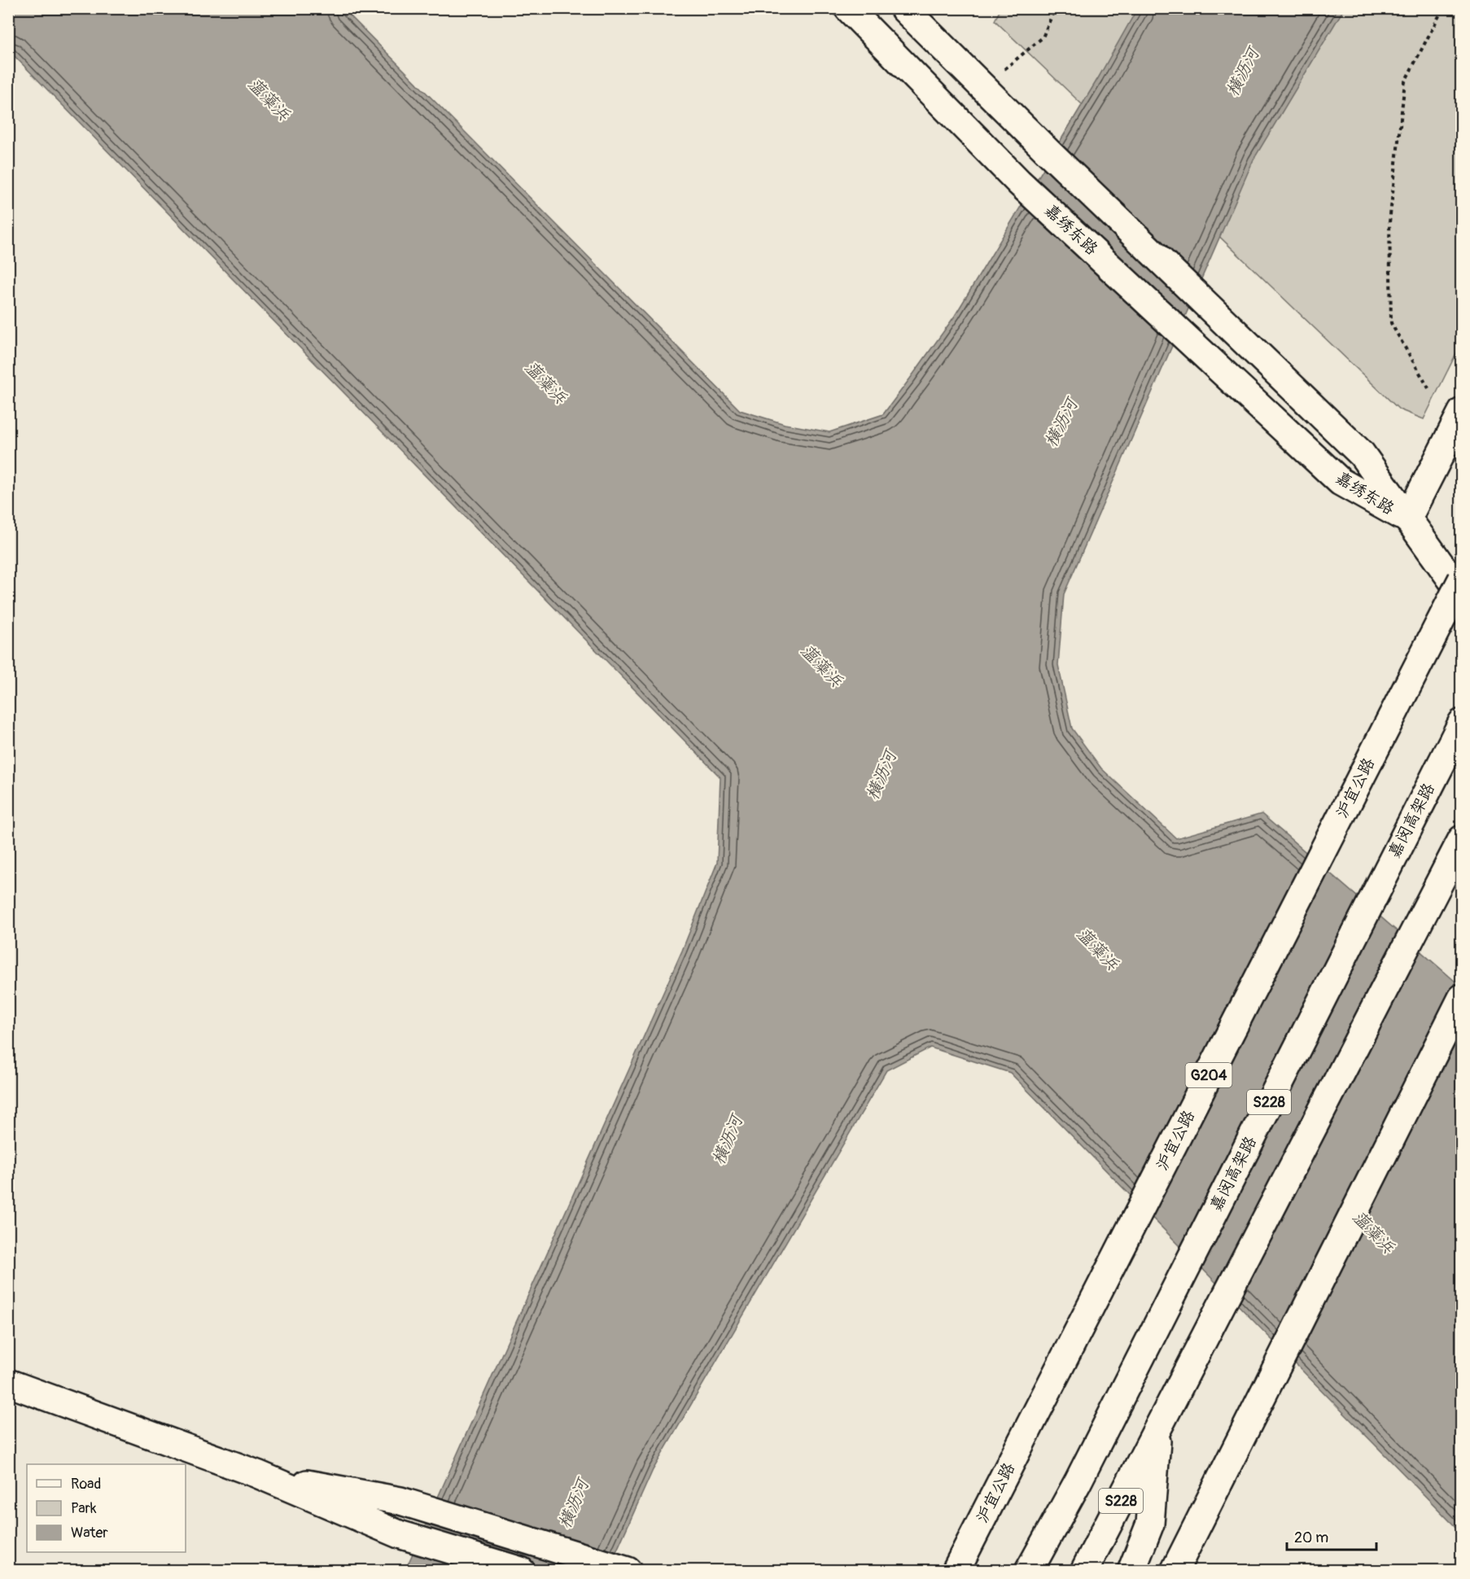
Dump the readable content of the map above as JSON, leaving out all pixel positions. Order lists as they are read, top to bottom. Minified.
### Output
{"streets":{"main road":["嘉绣东路","沪宜公路","嘉闵高架路","G204","S228"]},"water":["横沥河","蕰藻浜"],"legend":["Road","Park","Water"],"scale_bar":"20 m"}
